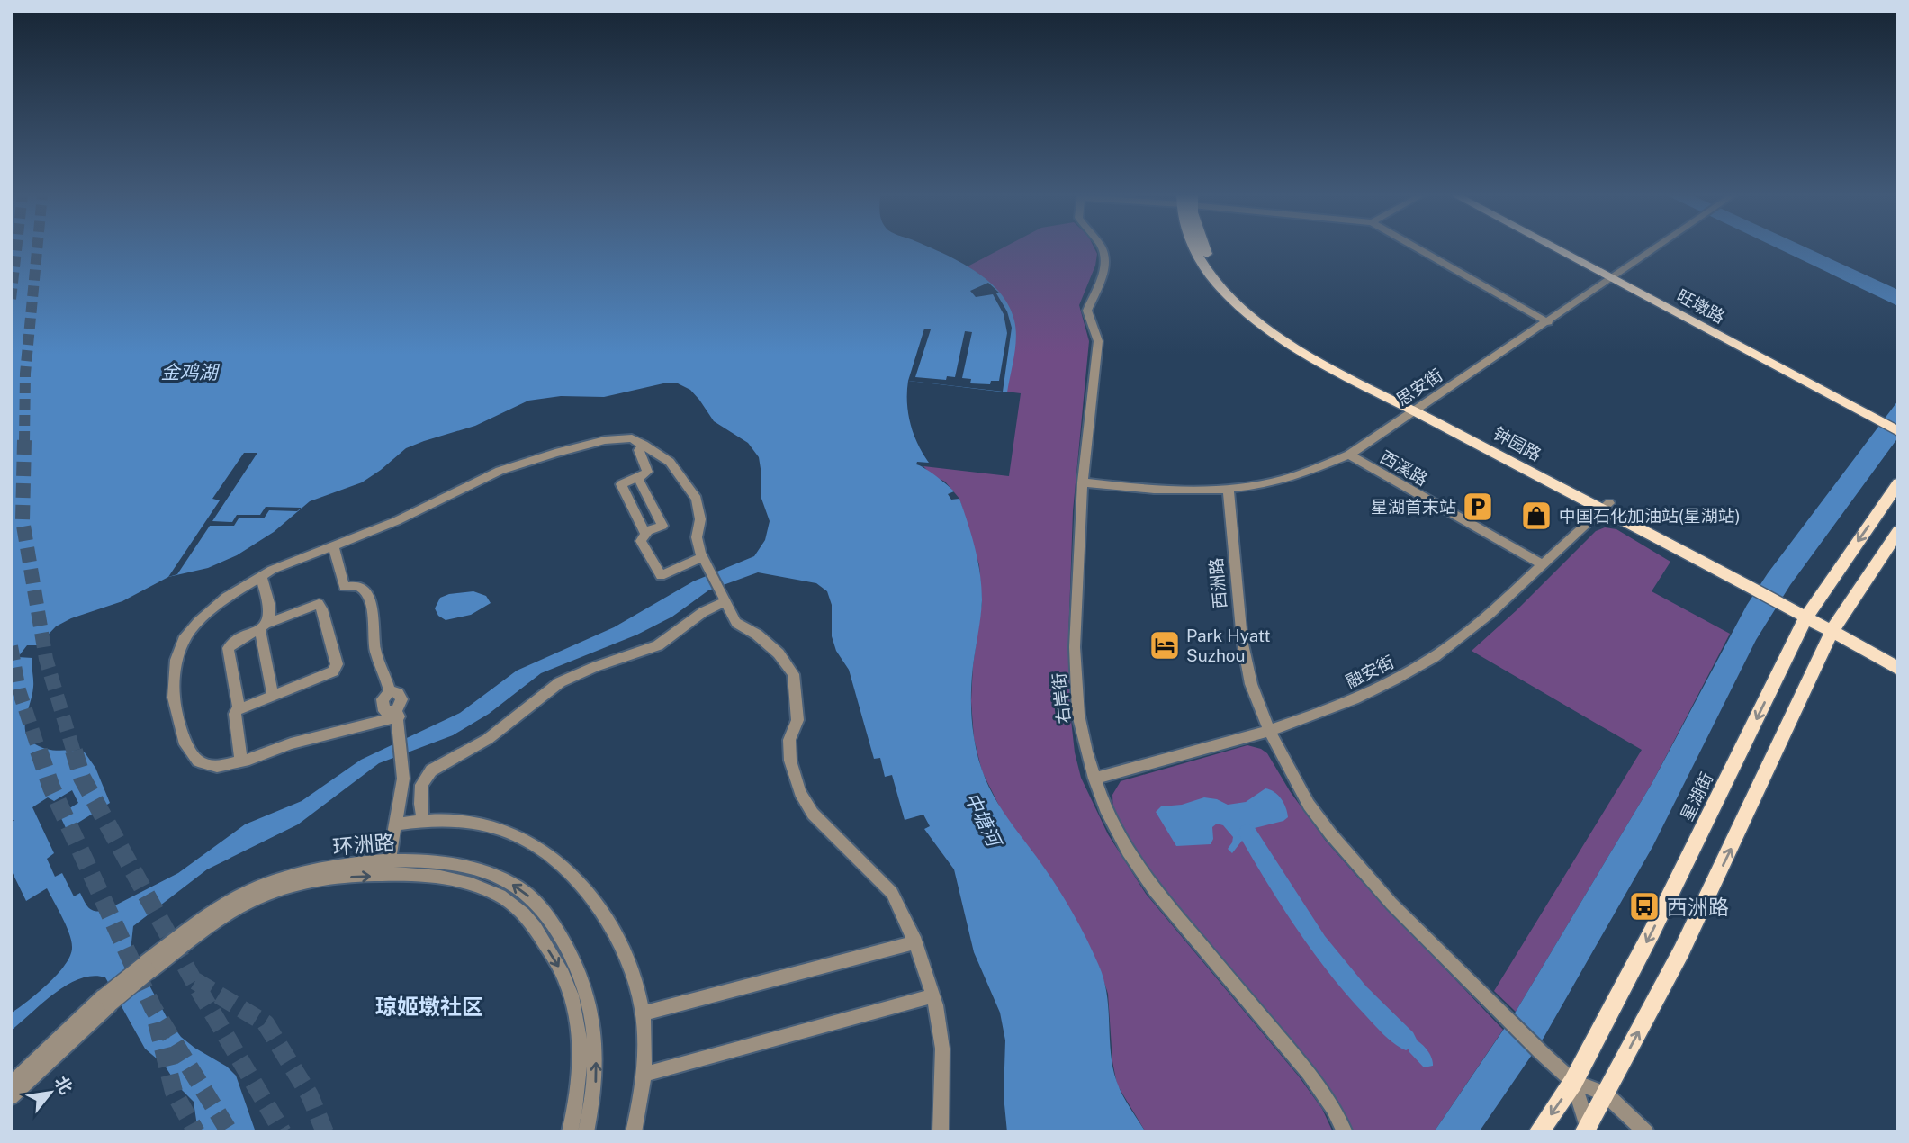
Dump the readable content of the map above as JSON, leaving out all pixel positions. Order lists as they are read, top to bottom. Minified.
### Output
{"streets":{"main road":["旺墩路","钟园路","星湖街"],"street":["思安街","西溪路","西洲路","融安街","右岸街","环洲路"]},"crossings":[["旺墩路","思安街"],["思安街","钟园路"],["思安街","西溪路"],["思安街","西洲路"],["思安街","右岸街"],["钟园路","融安街"],["钟园路","星湖街"],["西溪路","融安街"],["西洲路","融安街"],["西洲路","星湖街"],["融安街","右岸街"]],"districts":["琼姬墩社区"],"water":["金鸡湖","中塘河"],"places":{"parking":["星湖首末站"],"shop":["中国石化加油站(星湖站)"],"hotel":["Park Hyatt Suzhou"],"bus stop":["西洲路"]},"north":"top right"}
